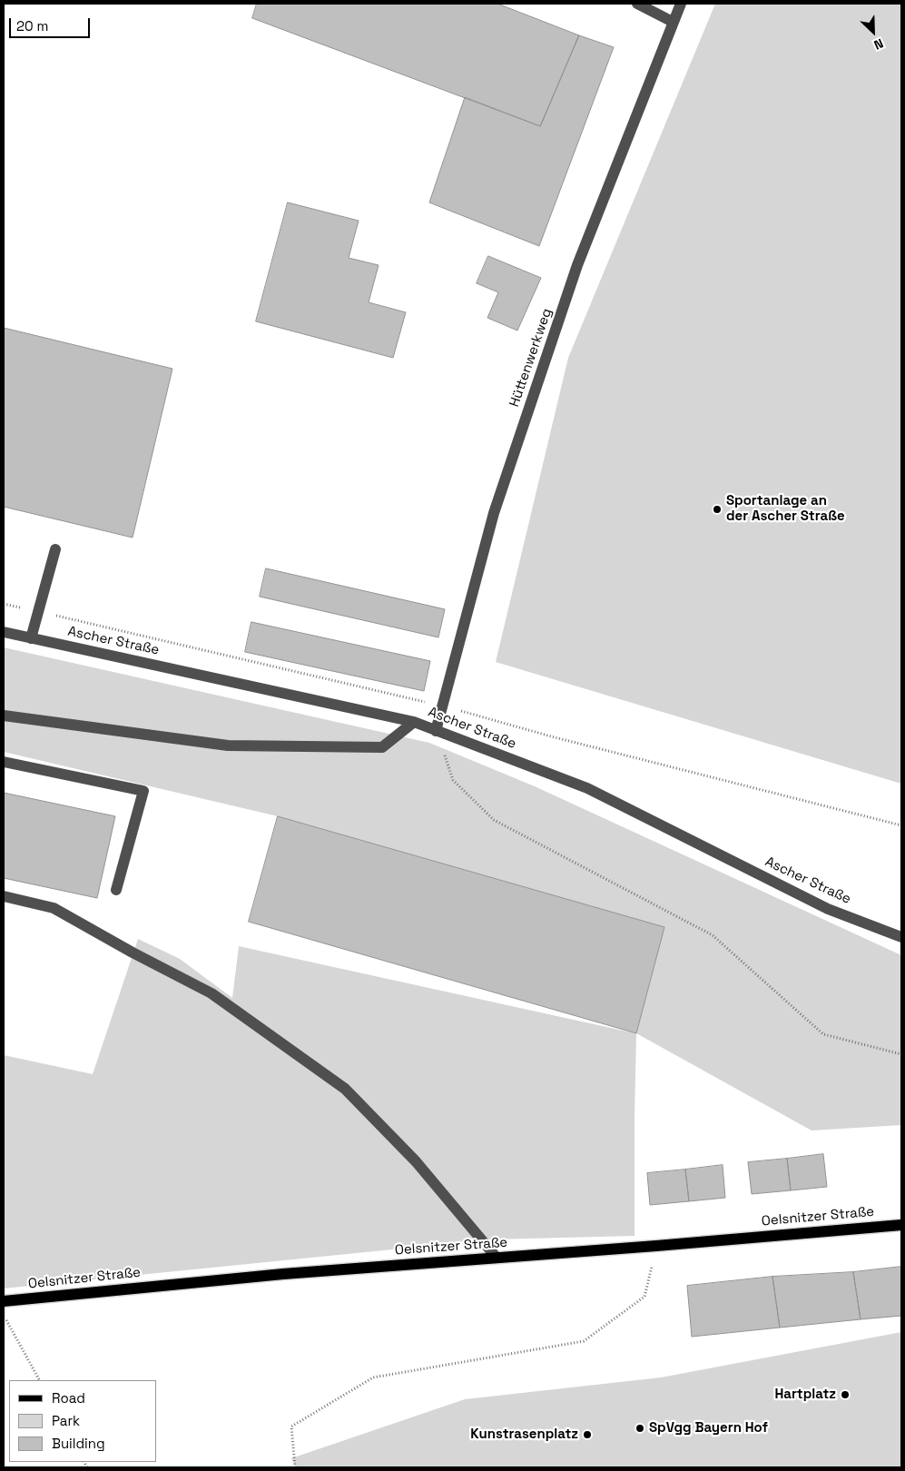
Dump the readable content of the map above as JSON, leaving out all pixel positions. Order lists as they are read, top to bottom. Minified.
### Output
{"streets":{"main road":["Oelsnitzer Straße"],"street":["Hüttenwerkweg","Ascher Straße"]},"crossings":[["Hüttenwerkweg","Ascher Straße"]],"places":["Sportanlage an der Ascher Straße","Hartplatz","SpVgg Bayern Hof","Kunstrasenplatz"],"legend":["Road","Park","Building"],"scale_bar":"20 m","north":"bottom right"}
